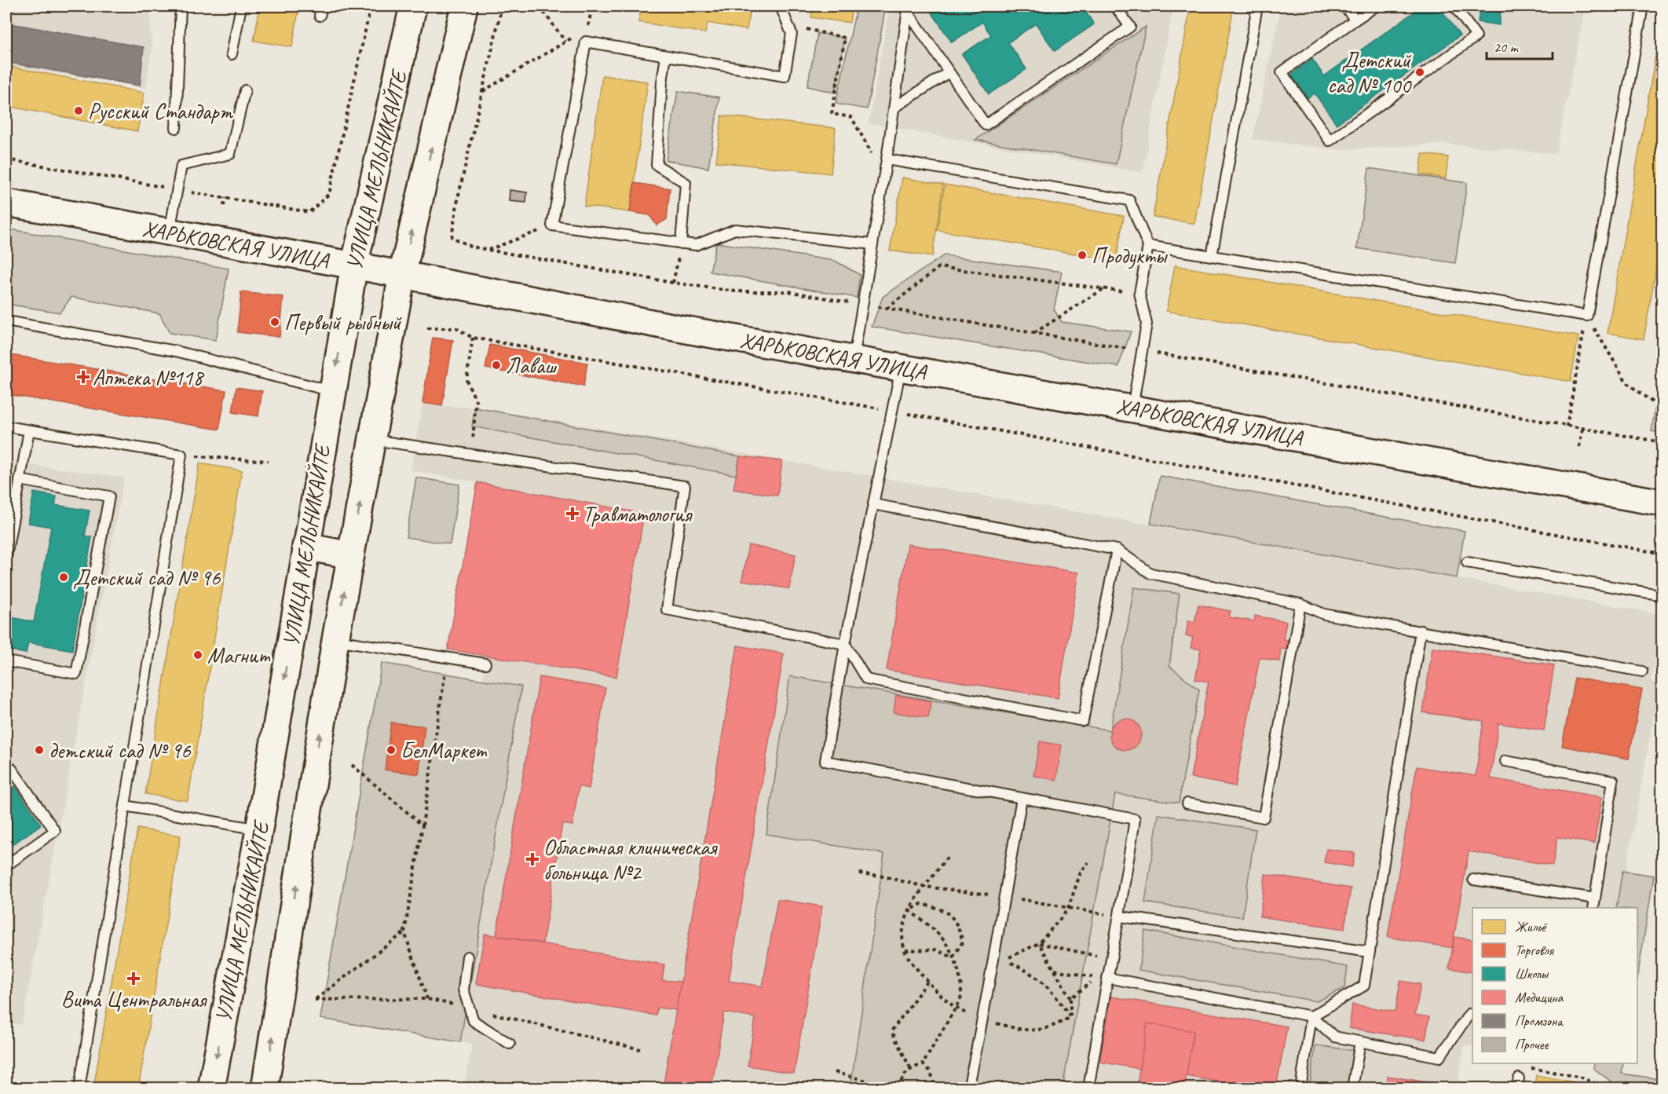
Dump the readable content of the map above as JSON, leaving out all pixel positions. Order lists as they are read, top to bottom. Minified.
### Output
{"streets":{"main road":["УЛИЦА МЕЛЬНИКАЙТЕ","ХАРЬКОВСКАЯ УЛИЦА"]},"crossings":[["УЛИЦА МЕЛЬНИКАЙТЕ","ХАРЬКОВСКАЯ УЛИЦА"]],"places":{"other":["Детский сад № 100","Русский Стандарт","Продукты","Первый рыбный","Лаваш","Детский сад № 96","Магнит","детский сад № 96","БелМаркет"],"health":["Аптека №118","Травматология","Областная клиническая больница №2","Вита Центральная"]},"legend":["Жильё","Торговля","Школы","Медицина","Промзона","Прочее"],"scale_bar":"20 m"}
